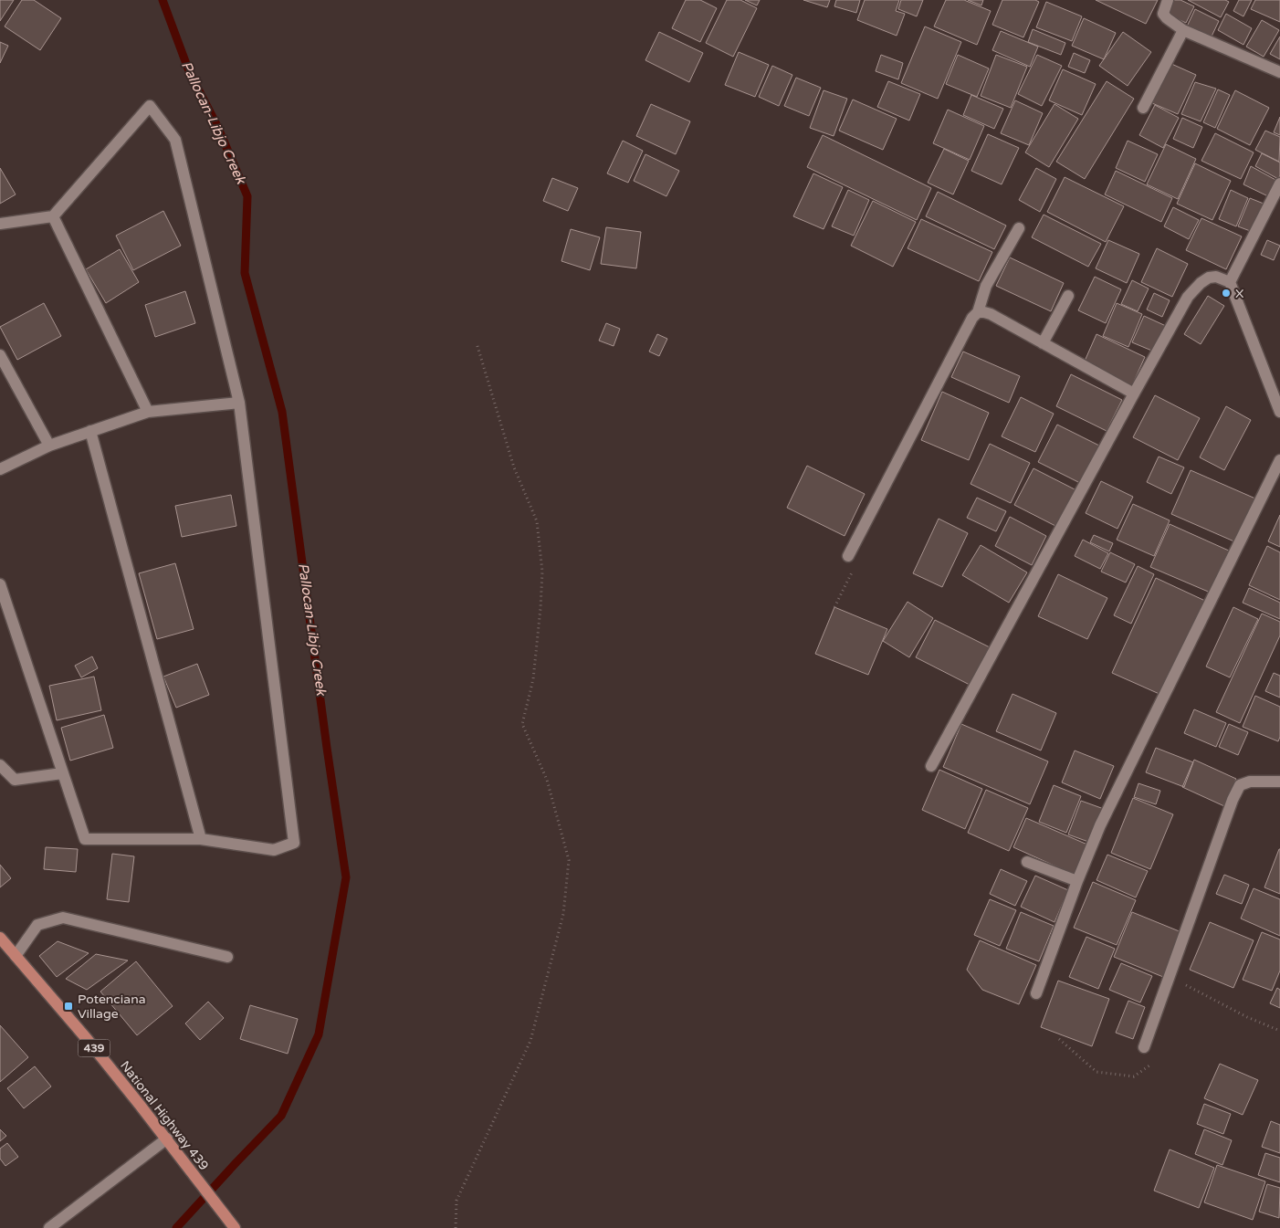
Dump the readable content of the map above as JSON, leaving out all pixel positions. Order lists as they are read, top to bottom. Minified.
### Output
{"streets":{"main road":["439","National Highway 439"]},"water":["Pallocan-Libjo Creek"],"places":{"other":["X"],"transit":["Potenciana Village"]}}
